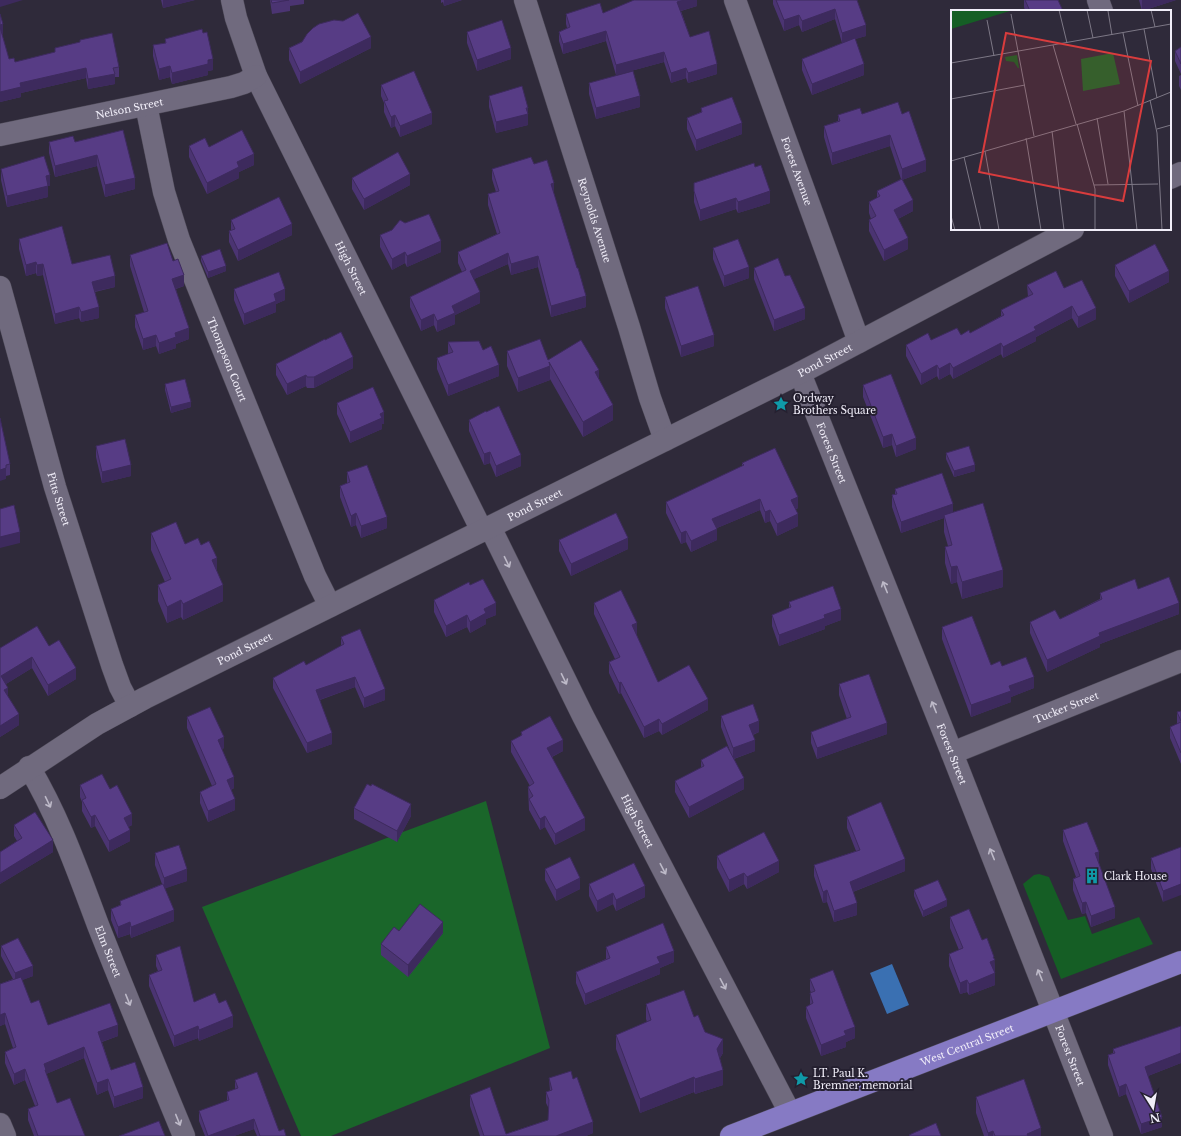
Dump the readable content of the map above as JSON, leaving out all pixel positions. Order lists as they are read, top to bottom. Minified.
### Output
{"streets":{"main road":["West Central Street"],"street":["Nelson Street","Forest Avenue","Reynolds Avenue","High Street","Thompson Court","Pond Street","Forest Street","Pitts Street","Tucker Street","Elm Street"]},"crossings":[["Nelson Street","High Street"],["Nelson Street","Thompson Court"],["Forest Avenue","Pond Street"],["Reynolds Avenue","Pond Street"],["High Street","Pond Street"],["High Street","West Central Street"],["Thompson Court","Pond Street"],["Pond Street","Forest Street"],["Pond Street","Pitts Street"],["Pond Street","Elm Street"],["Forest Street","Tucker Street"],["Forest Street","West Central Street"]],"one_way":["High Street","Forest Street","Elm Street"],"places":{"place":["Ordway Brothers Square","LT. Paul K. Bremner memorial"],"building":["Clark House"]},"north":"bottom"}
